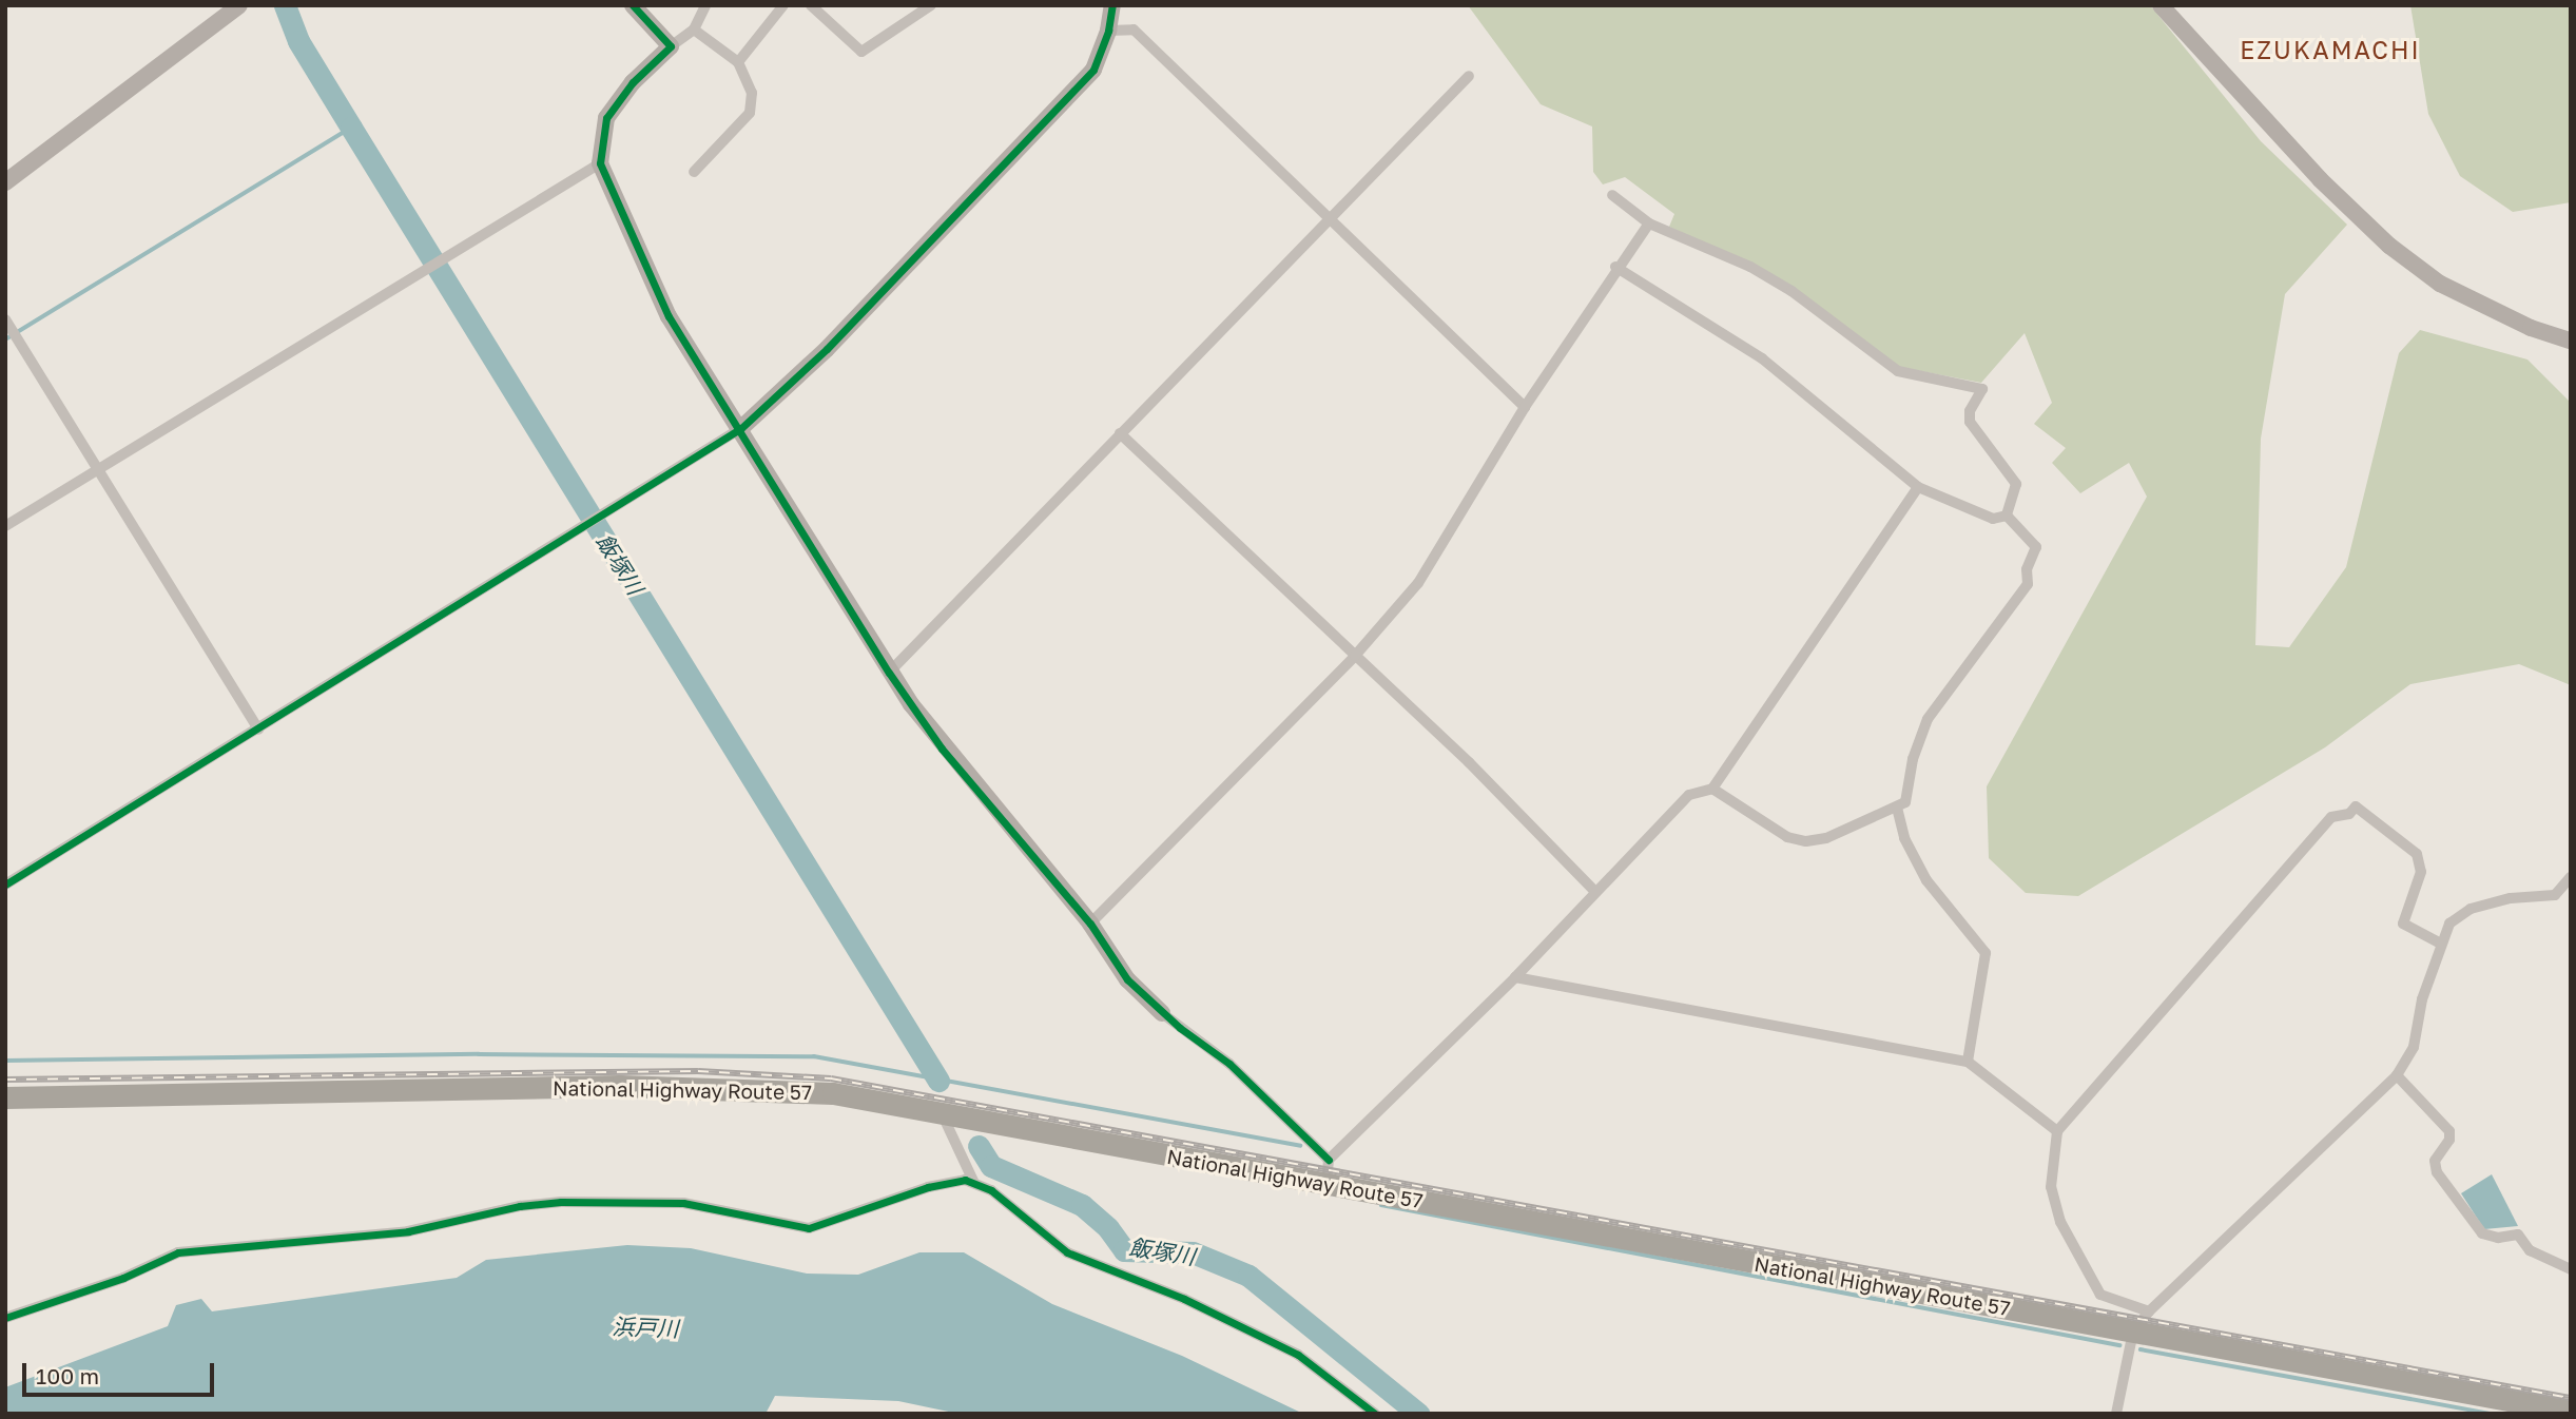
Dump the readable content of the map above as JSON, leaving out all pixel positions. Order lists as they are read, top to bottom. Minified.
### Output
{"streets":{"highway":["National Highway Route 57"]},"districts":["EZUKAMACHI"],"water":["飯塚川","浜戸川"],"scale_bar":"100 m"}
